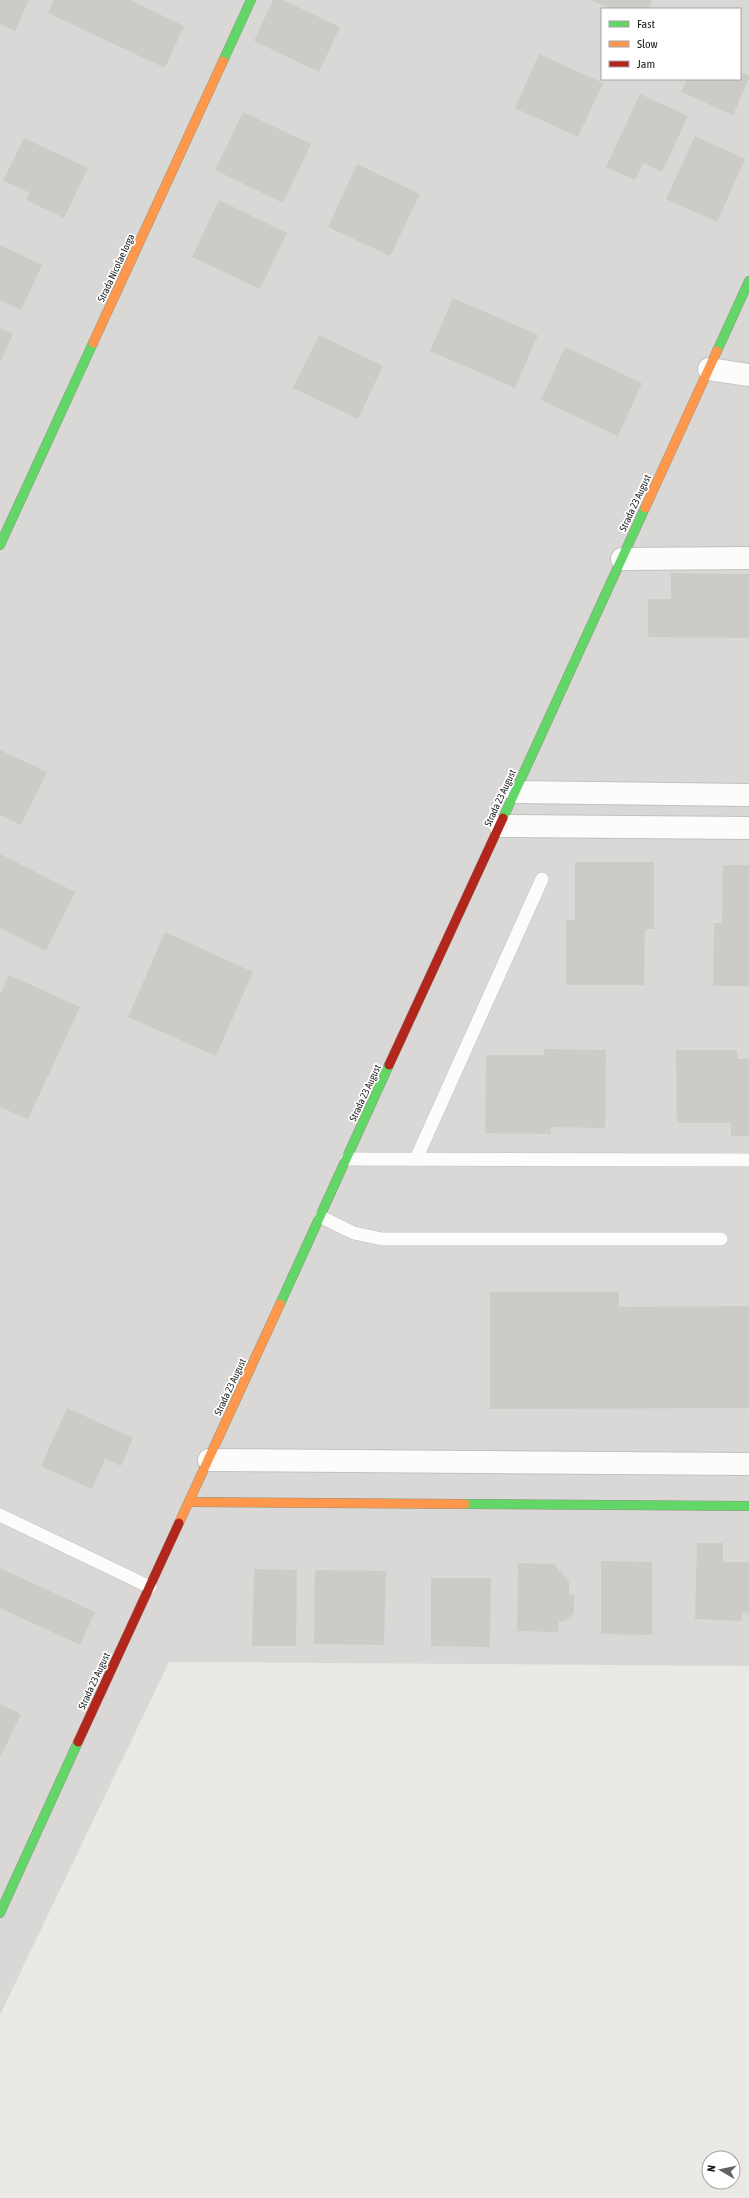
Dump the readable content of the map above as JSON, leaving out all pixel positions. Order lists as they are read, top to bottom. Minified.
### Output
{"streets":{"main road":["Strada Nicolae Iorga","Strada 23 August"]},"legend":["Fast","Slow","Jam"],"north":"left"}
